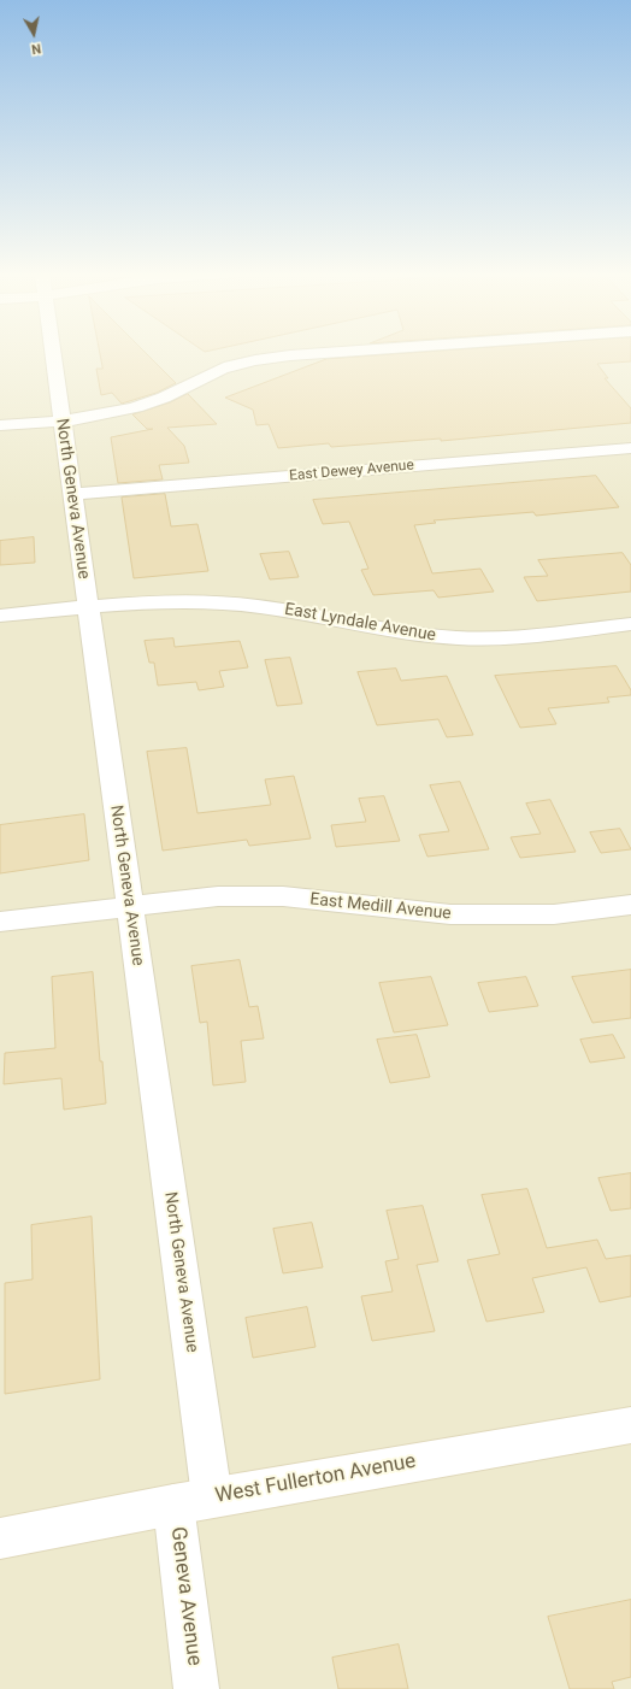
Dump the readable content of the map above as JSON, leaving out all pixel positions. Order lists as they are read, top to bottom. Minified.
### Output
{"streets":{"street":["East Dewey Avenue","North Geneva Avenue","East Lyndale Avenue","East Medill Avenue","West Fullerton Avenue","Geneva Avenue"]},"crossings":[["East Dewey Avenue","North Geneva Avenue"],["North Geneva Avenue","East Lyndale Avenue"],["North Geneva Avenue","East Medill Avenue"],["North Geneva Avenue","West Fullerton Avenue"],["North Geneva Avenue","Geneva Avenue"],["West Fullerton Avenue","Geneva Avenue"]],"north":"bottom"}
